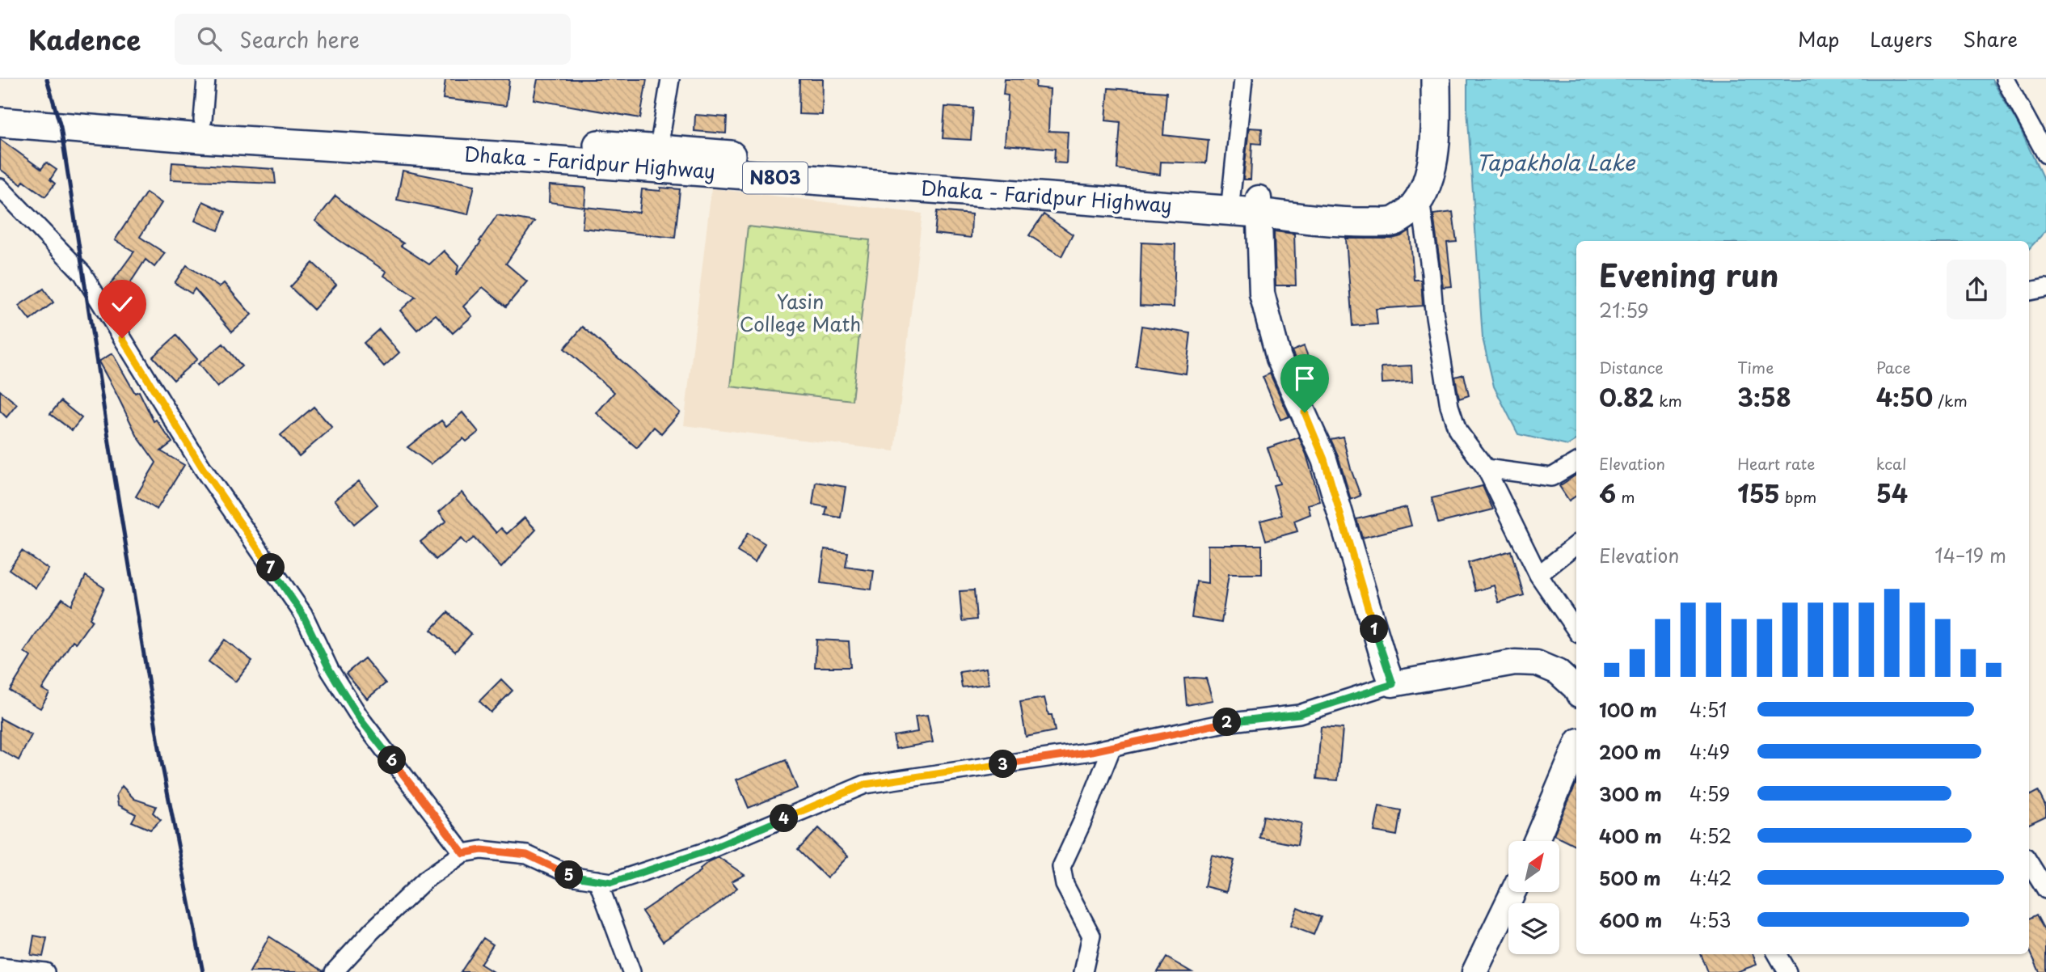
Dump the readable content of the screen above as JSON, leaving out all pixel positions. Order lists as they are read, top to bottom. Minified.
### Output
{"streets":{"highway":["Dhaka - Faridpur Highway","N803"]},"water":["Tapakhola Lake"],"parks":["Yasin College Math"],"north":"top right","page":{"header":"Kadence","search":"Search here","nav":["Map","Layers","Share"],"heading":["Evening run","21:59"],"stats":[["Distance","0.82 km"],["Time","3:58"],["Pace","4:50 /km"],["Elevation","6 m"],["Heart rate","155 bpm"],["kcal","54"]],"chart":["Elevation","14–19 m"],"pins":["7","1","2","6","3","4","5"],"list":[{"name":"100 m","note":"4:51"},{"name":"200 m","note":"4:49"},{"name":"300 m","note":"4:59"},{"name":"400 m","note":"4:52"},{"name":"500 m","note":"4:42"},{"name":"600 m","note":"4:53"}]}}
